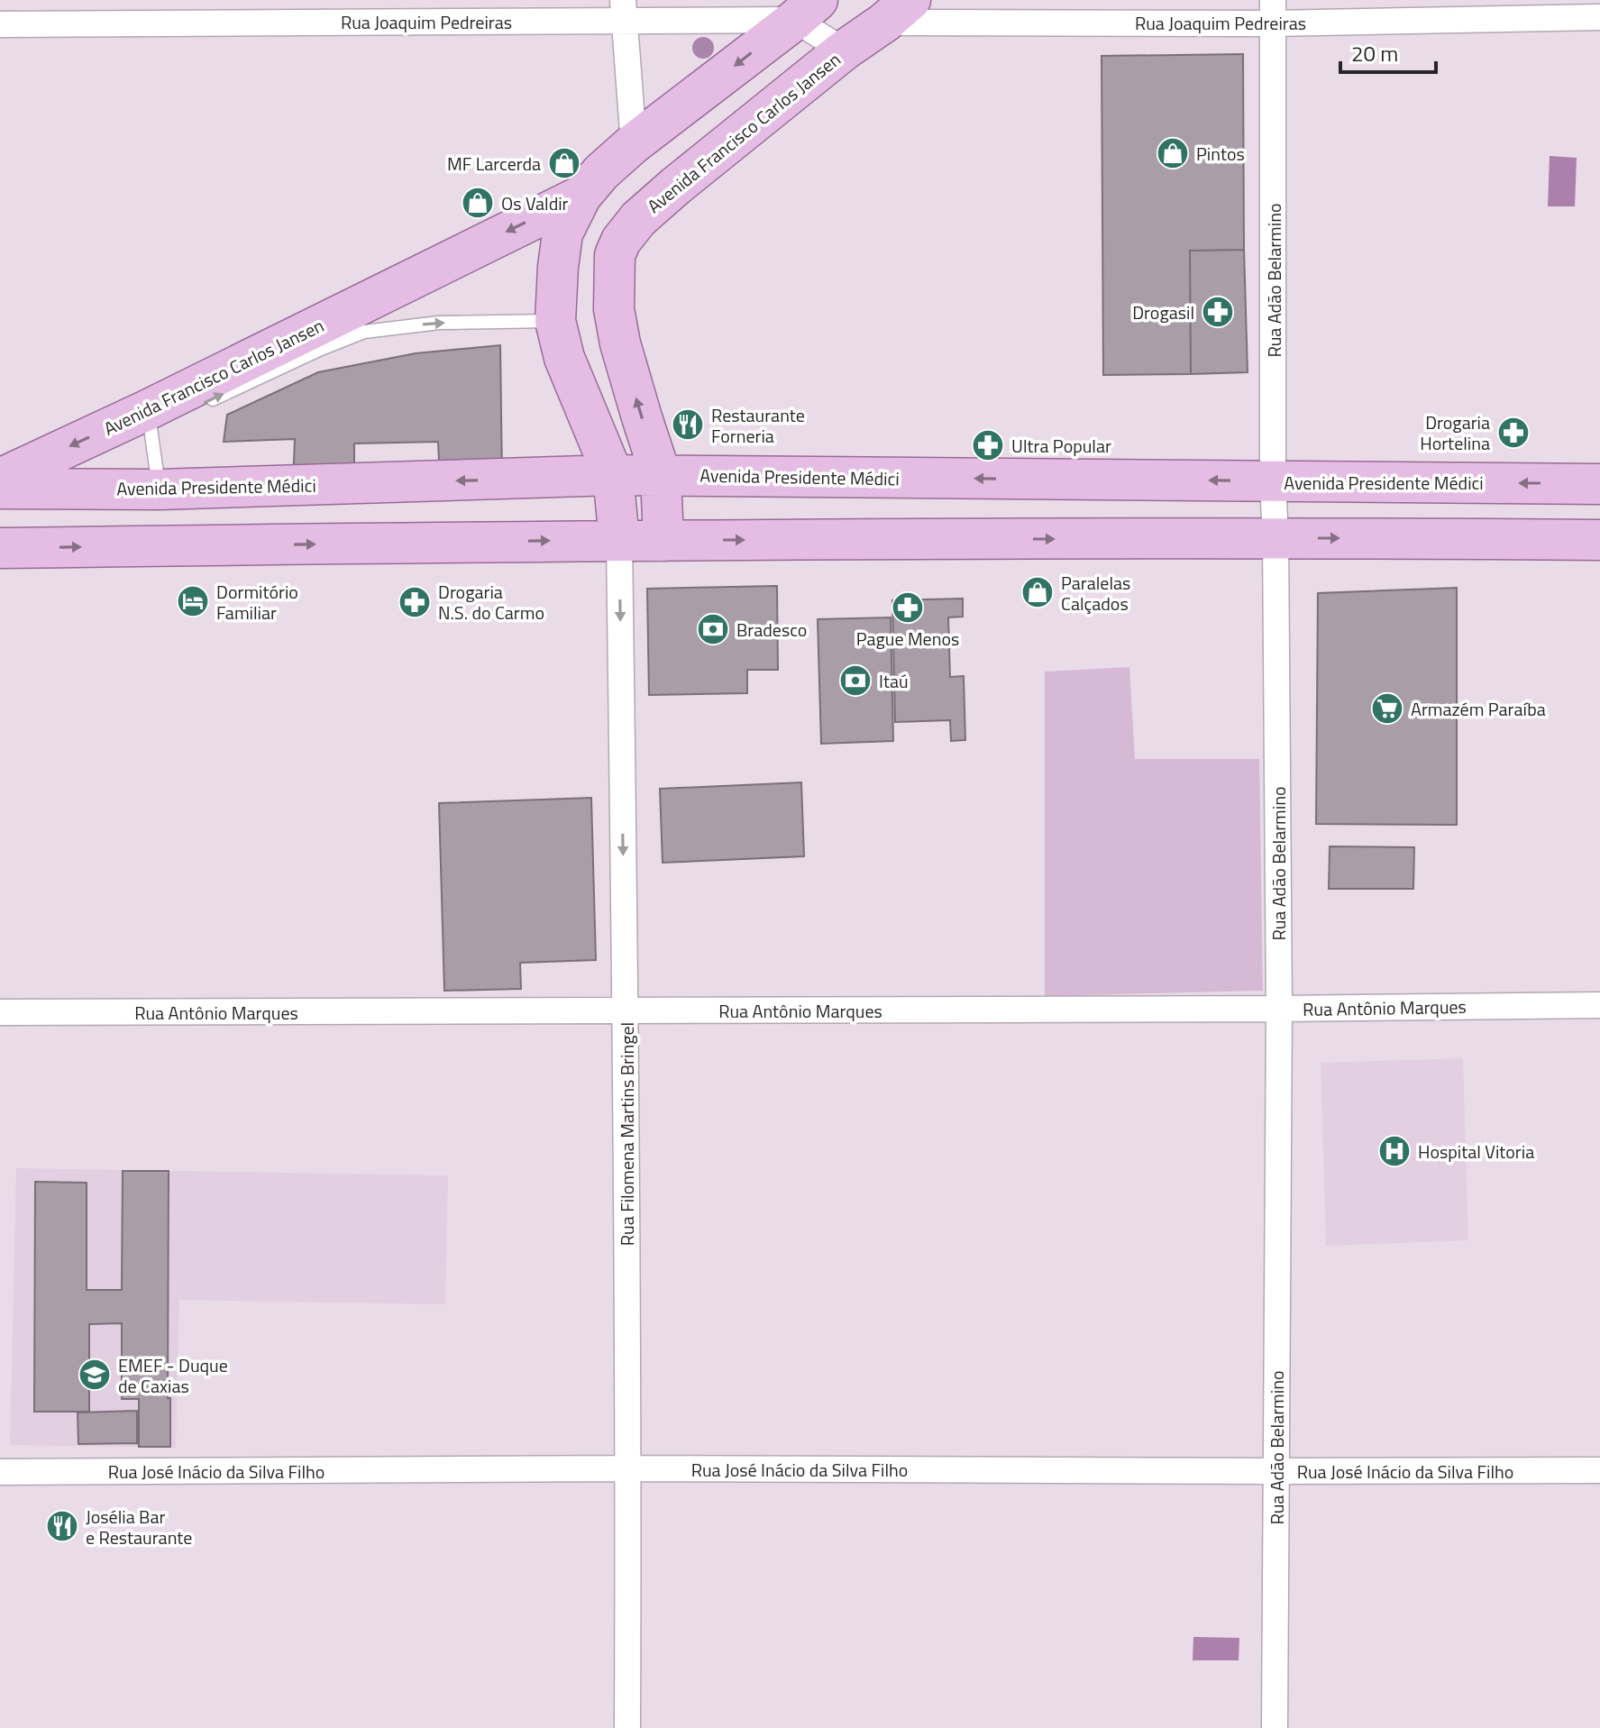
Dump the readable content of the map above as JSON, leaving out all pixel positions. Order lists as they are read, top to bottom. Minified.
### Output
{"streets":{"main road":["Avenida Francisco Carlos Jansen","Avenida Presidente Médici"],"street":["Rua Joaquim Pedreiras","Rua Adão Belarmino","Rua Antônio Marques","Rua Filomena Martins Bringel","Rua José Inácio da Silva Filho"]},"crossings":[["Rua Joaquim Pedreiras","Avenida Francisco Carlos Jansen"],["Rua Joaquim Pedreiras","Rua Adão Belarmino"],["Avenida Francisco Carlos Jansen","Avenida Presidente Médici"],["Rua Adão Belarmino","Avenida Presidente Médici"],["Rua Adão Belarmino","Rua Antônio Marques"],["Rua Adão Belarmino","Rua José Inácio da Silva Filho"],["Rua Antônio Marques","Rua Filomena Martins Bringel"],["Rua Filomena Martins Bringel","Rua José Inácio da Silva Filho"]],"one_way":["Rua Filomena Martins Bringel"],"places":{"shop":["Pintos","MF Larcerda","Os Valdir","Paralelas Calçados"],"pharmacy":["Drogasil","Drogaria Hortelina","Ultra Popular","Drogaria N.S. do Carmo","Pague Menos"],"restaurant":["Restaurante Forneria","Josélia Bar e Restaurante"],"hotel":["Dormitório Familiar"],"bank":["Bradesco","Itaú"],"supermarket":["Armazém Paraíba"],"hospital":["Hospital Vitoria"],"school or university":["EMEF - Duque de Caxias"]},"scale_bar":"20 m"}
